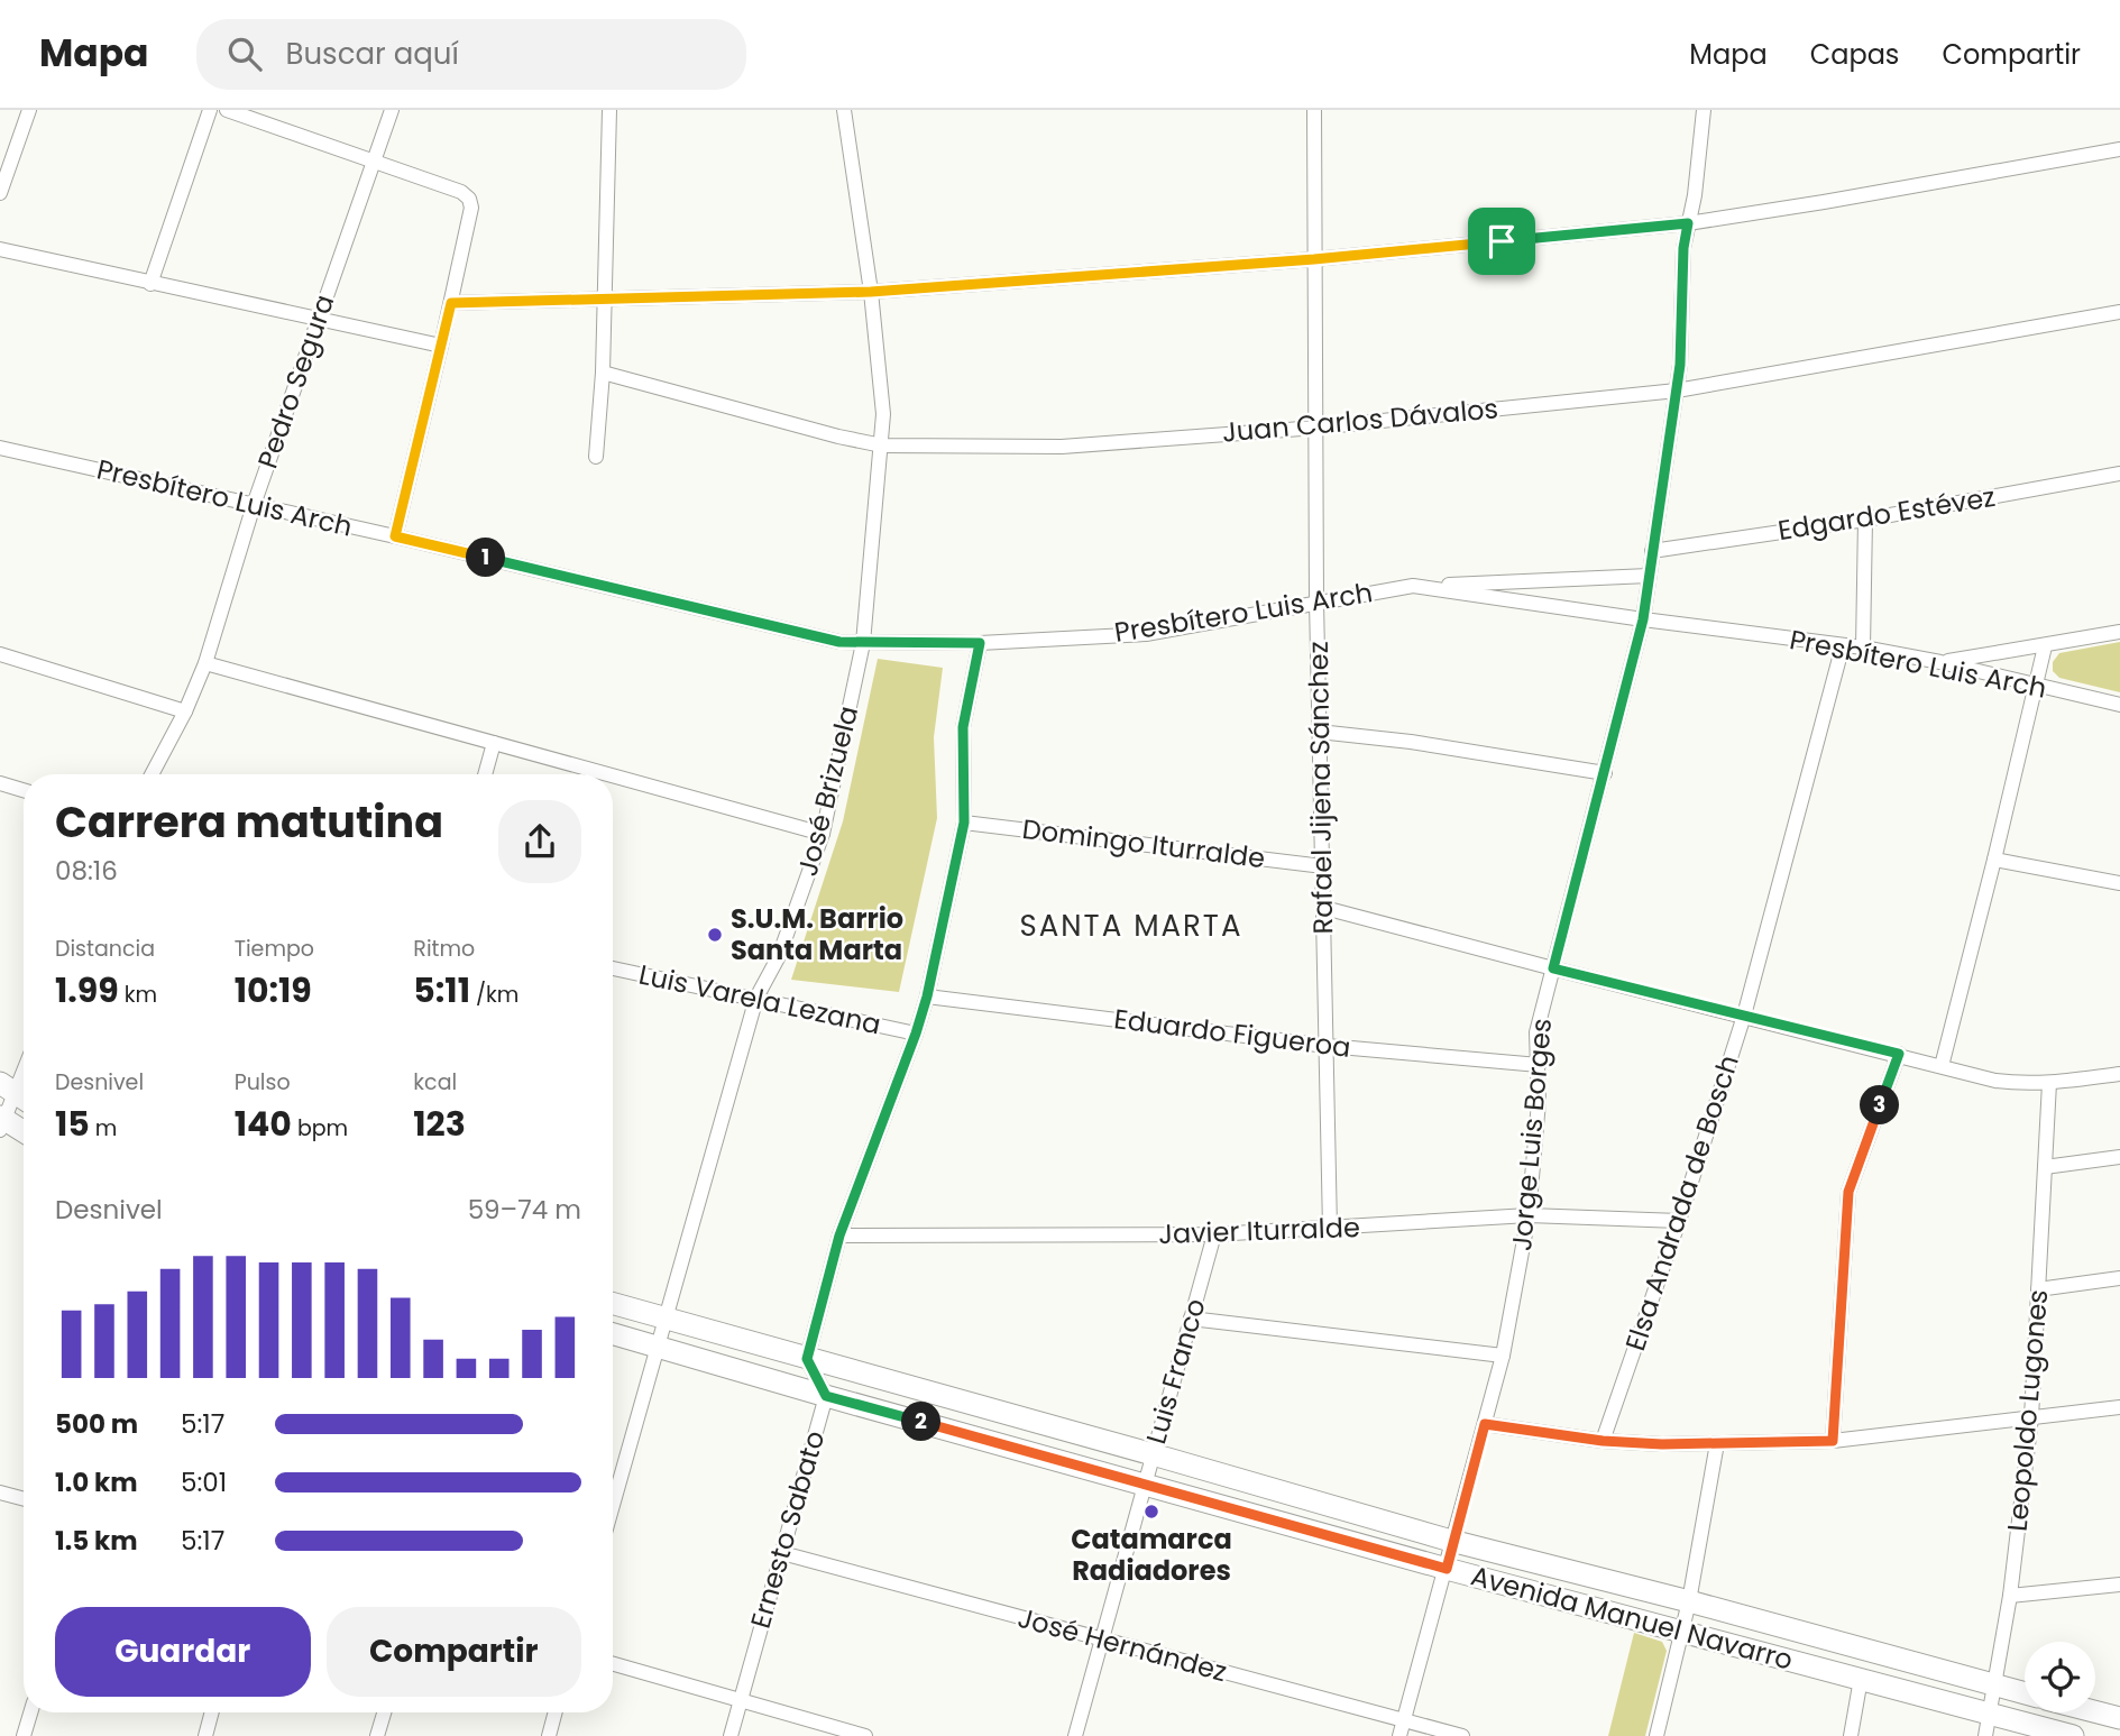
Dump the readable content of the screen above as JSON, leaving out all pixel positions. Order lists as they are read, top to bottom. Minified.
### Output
{"streets":{"main road":["Avenida Manuel Navarro"],"street":["Pedro Segura","Juan Carlos Dávalos","Presbítero Luis Arch","Edgardo Estévez","Rafael Jijena Sánchez","José Brizuela","Domingo Iturralde","Luis Varela Lezana","Eduardo Figueroa","Jorge Luis Borges","Elsa Andrada de Bosch","Javier Iturralde","Luis Franco","Leopoldo Lugones","Ernesto Sabato","José Hernández"]},"crossings":[["Pedro Segura","Presbítero Luis Arch"],["Juan Carlos Dávalos","Rafael Jijena Sánchez"],["Juan Carlos Dávalos","José Brizuela"],["Juan Carlos Dávalos","Jorge Luis Borges"],["Presbítero Luis Arch","Rafael Jijena Sánchez"],["Presbítero Luis Arch","José Brizuela"],["Presbítero Luis Arch","Jorge Luis Borges"],["Presbítero Luis Arch","Elsa Andrada de Bosch"],["Edgardo Estévez","Jorge Luis Borges"],["Rafael Jijena Sánchez","Domingo Iturralde"],["Rafael Jijena Sánchez","Eduardo Figueroa"],["Rafael Jijena Sánchez","Javier Iturralde"],["José Brizuela","Luis Varela Lezana"],["José Brizuela","Avenida Manuel Navarro"],["Eduardo Figueroa","Jorge Luis Borges"],["Jorge Luis Borges","Javier Iturralde"],["Jorge Luis Borges","Avenida Manuel Navarro"],["Jorge Luis Borges","José Hernández"],["Elsa Andrada de Bosch","Javier Iturralde"],["Javier Iturralde","Luis Franco"],["Luis Franco","Avenida Manuel Navarro"],["Luis Franco","José Hernández"],["Leopoldo Lugones","Avenida Manuel Navarro"],["Ernesto Sabato","Avenida Manuel Navarro"],["Ernesto Sabato","José Hernández"]],"districts":["SANTA MARTA"],"places":["S.U.M. Barrio Santa Marta","Catamarca Radiadores"],"page":{"header":"Mapa","search":"Buscar aquí","nav":["Mapa","Capas","Compartir"],"pins":["1","3","2"],"heading":["Carrera matutina","08:16"],"stats":[["Distancia","1.99 km"],["Tiempo","10:19"],["Ritmo","5:11 /km"],["Desnivel","15 m"],["Pulso","140 bpm"],["kcal","123"]],"chart":["Desnivel","59–74 m"],"list":[{"name":"500 m","note":"5:17"},{"name":"1.0 km","note":"5:01"},{"name":"1.5 km","note":"5:17"}],"buttons":["Guardar","Compartir"]}}
